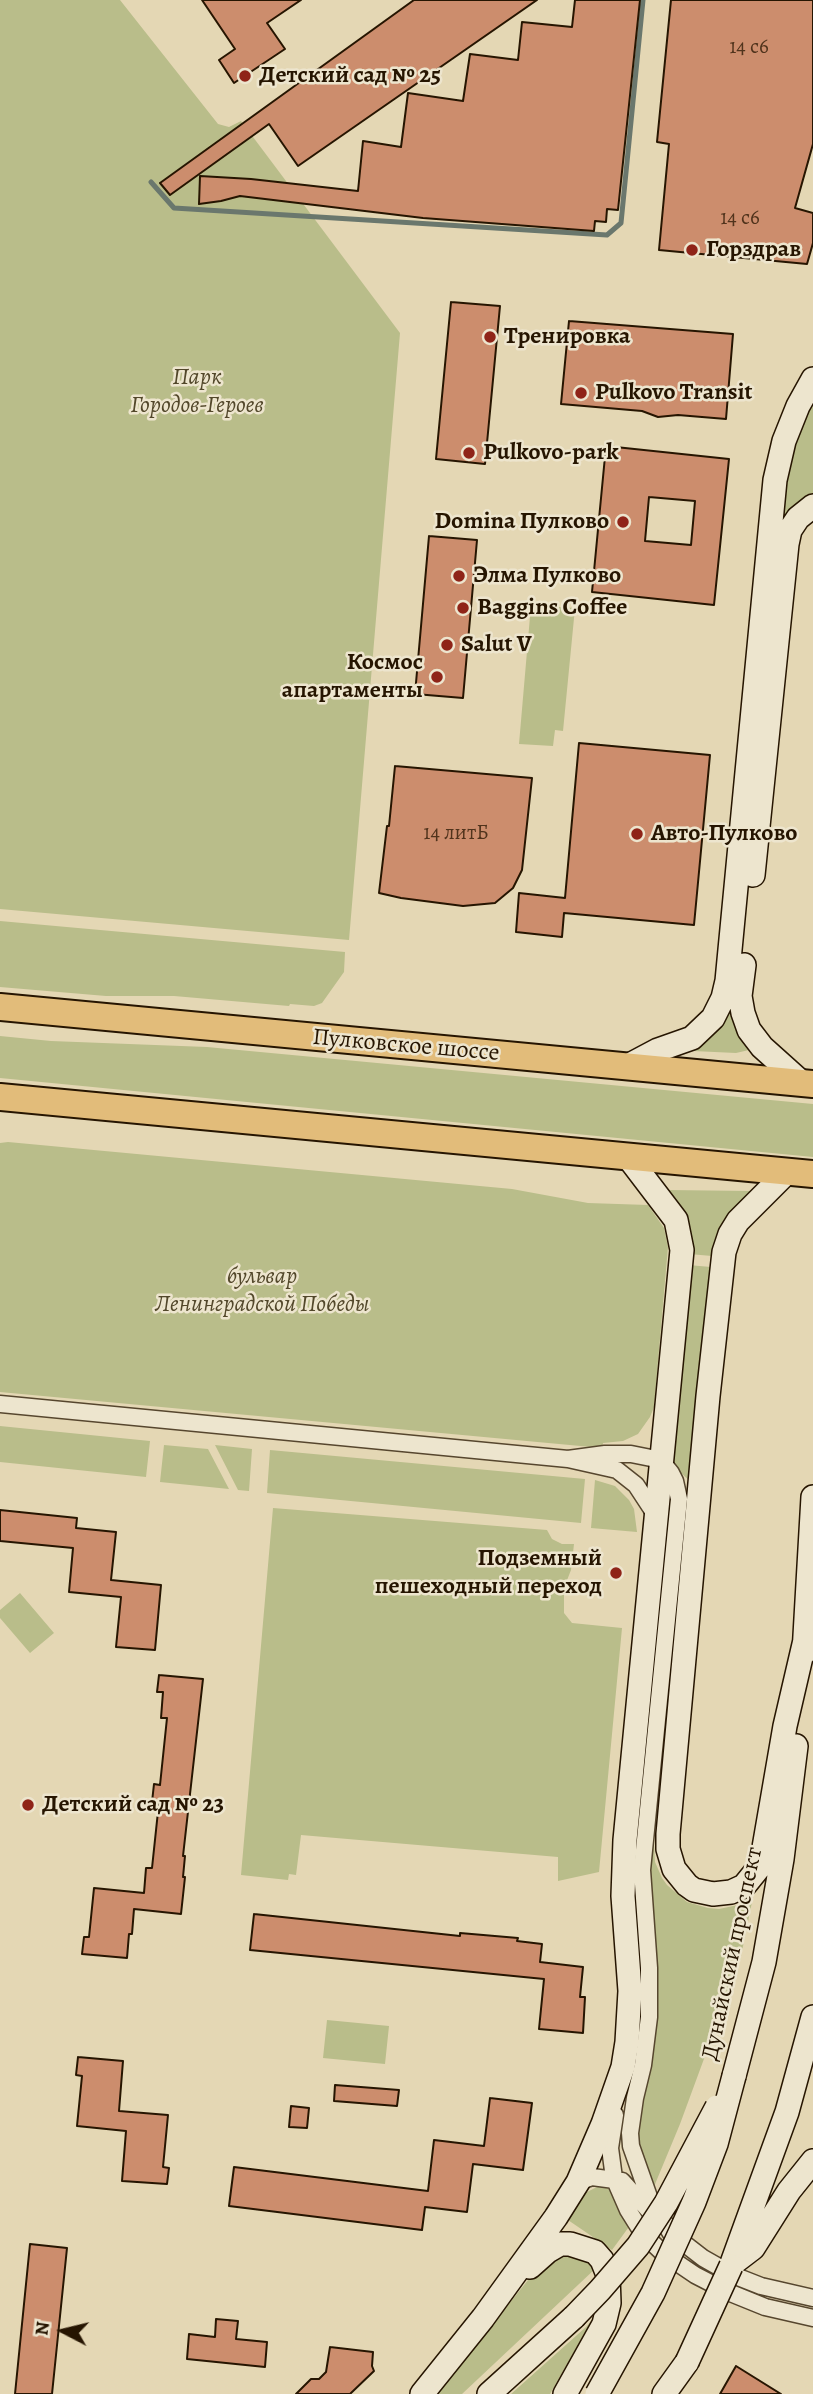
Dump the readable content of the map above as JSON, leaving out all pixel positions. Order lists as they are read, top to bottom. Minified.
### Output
{"streets":{"main road":["Пулковское шоссе","Дунайский проспект"]},"parks":["Парк Городов-Героев","бульвар Ленинградской Победы"],"places":["Детский сад № 25","Горздрав","Тренировка","Pulkovo Transit","Pulkovo-park","Domina Пулково","Элма Пулково","Baggins Coffee","Salut V","Космос апартаменты","Авто-Пулково","Подземный пешеходный переход","Детский сад № 23"],"house_numbers":["14 с6","14 с6","14 литБ"],"north":"left"}
